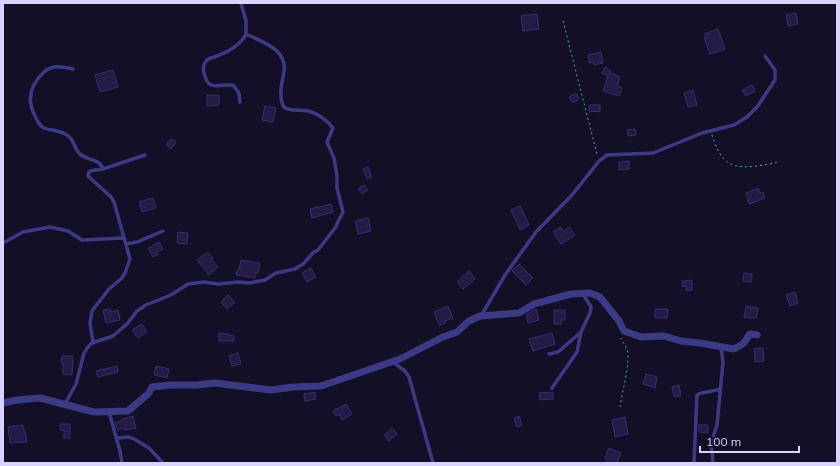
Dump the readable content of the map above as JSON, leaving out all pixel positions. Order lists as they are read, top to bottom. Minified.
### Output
{"scale_bar":"100 m"}
